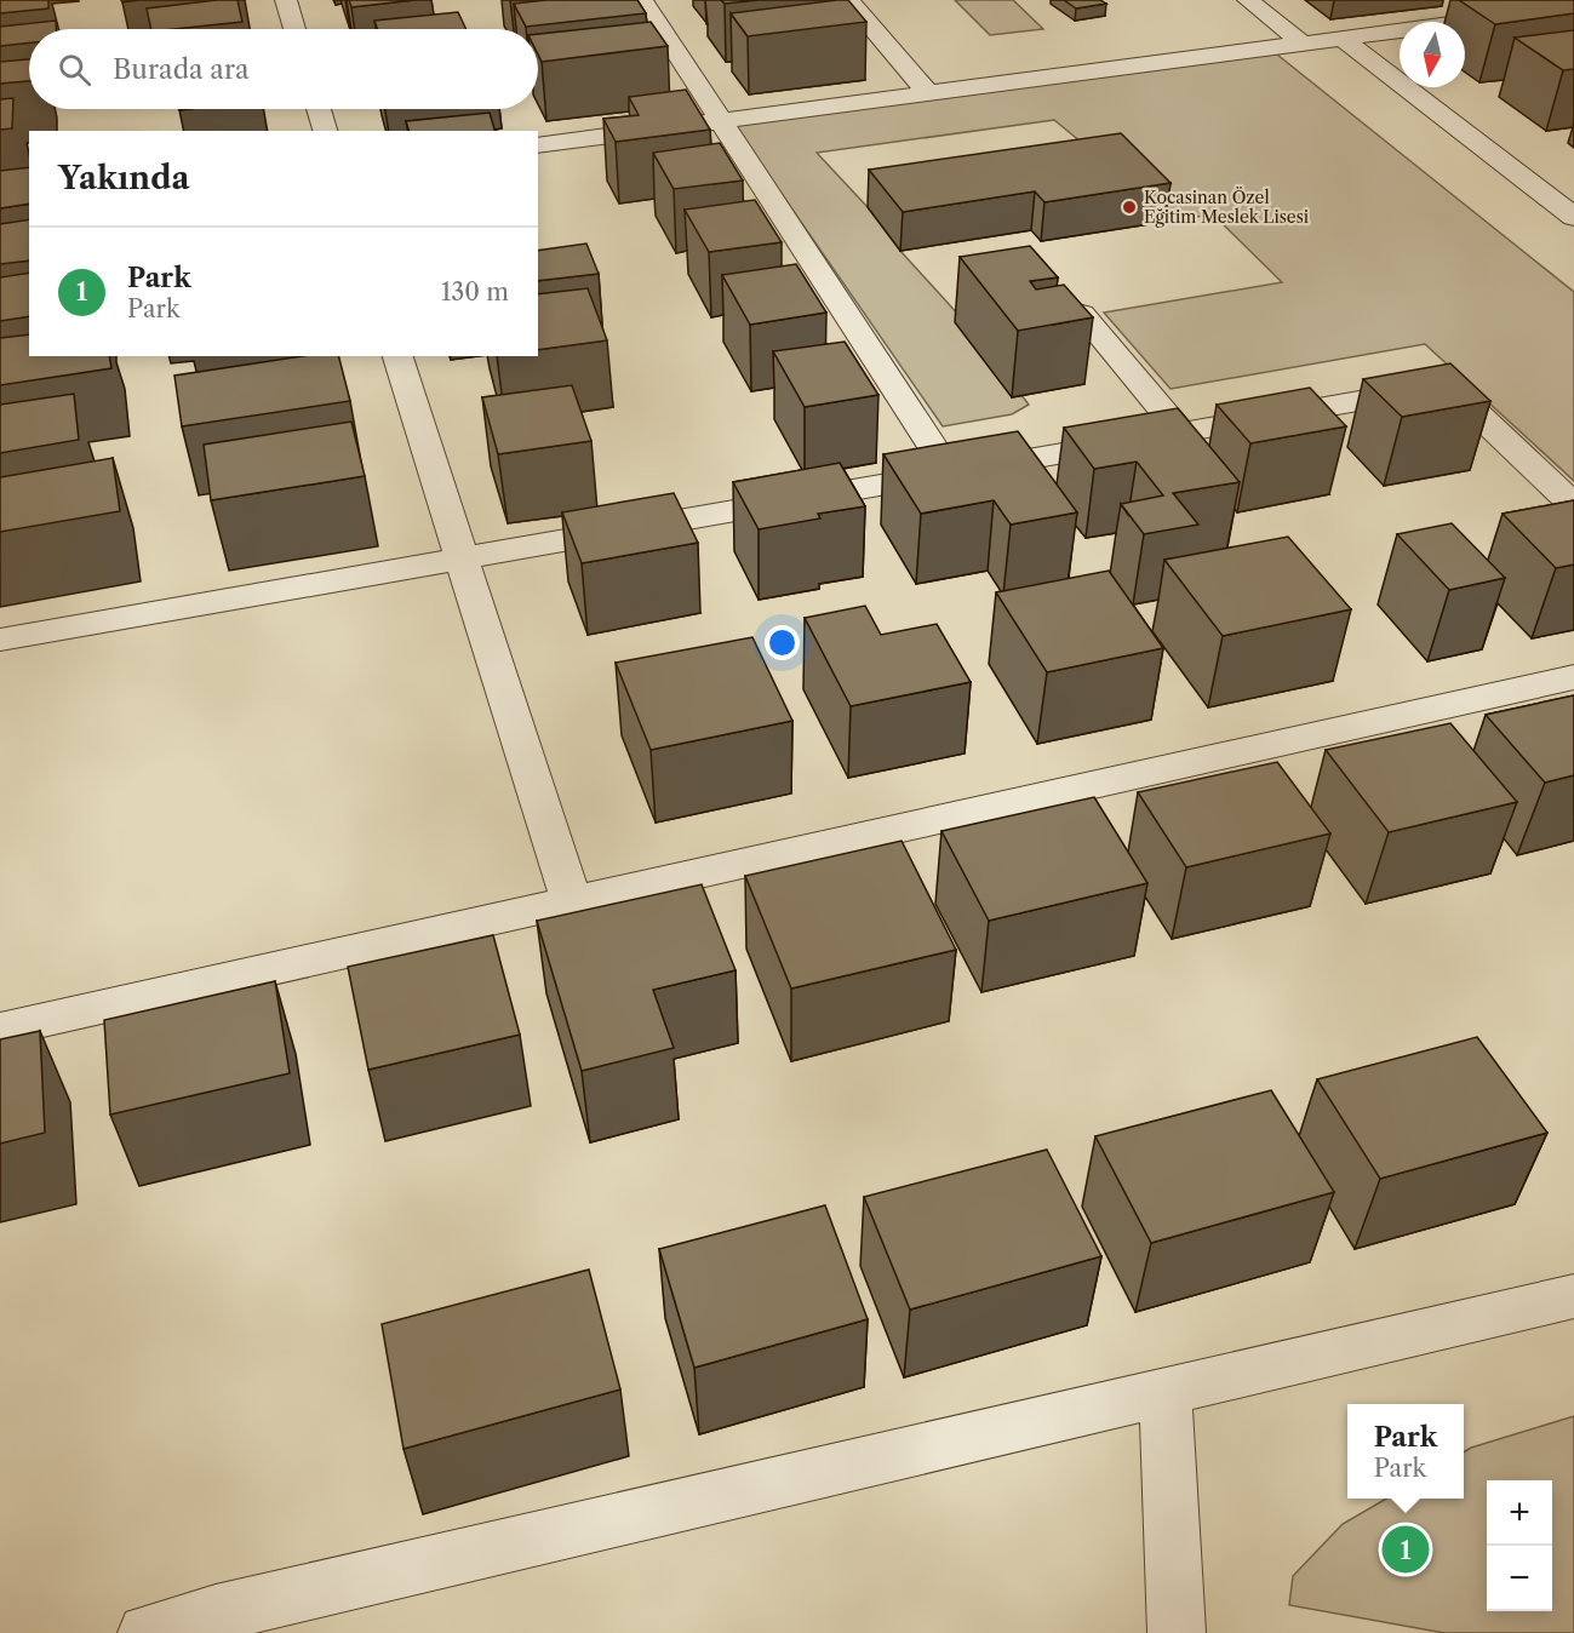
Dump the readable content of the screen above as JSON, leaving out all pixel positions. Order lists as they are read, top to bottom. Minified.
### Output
{"places":["Kocasinan Özel Eğitim Meslek Lisesi"],"north":"bottom","page":{"search":"Burada ara","heading":"Yakında","list":[{"mark":"1","name":"Park","note":"Park","value":"130 m"}],"popup":["Park","Park"],"map_buttons":["+","−"],"pins":"1"}}
